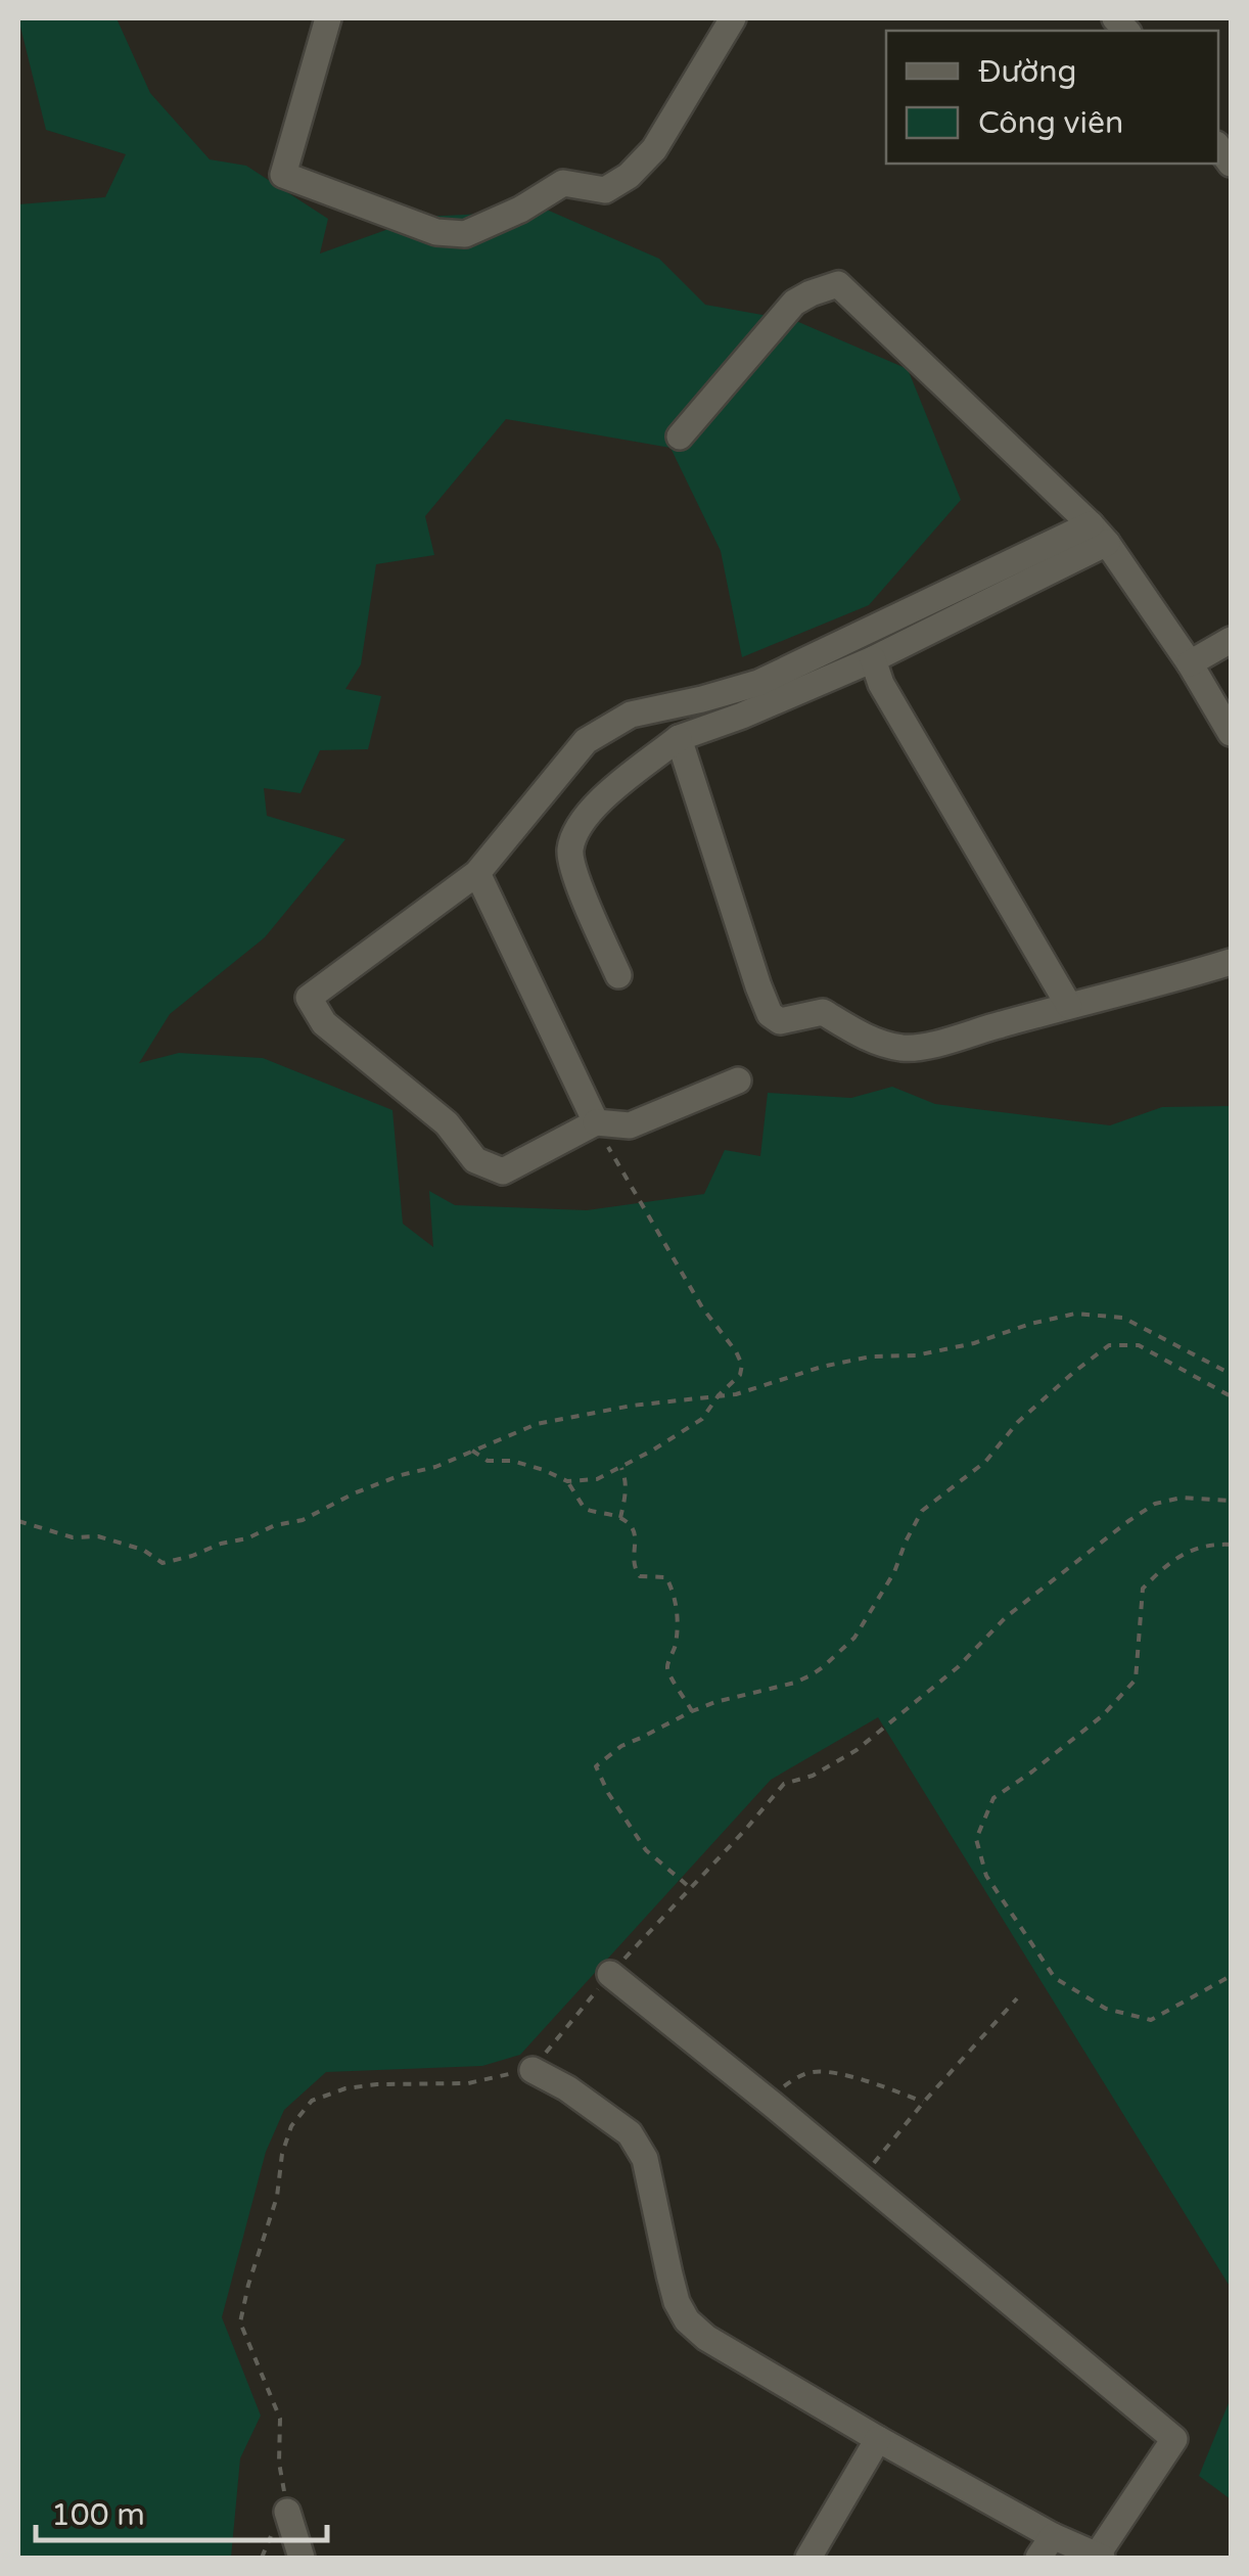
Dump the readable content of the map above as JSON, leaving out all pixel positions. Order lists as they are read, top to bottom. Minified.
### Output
{"legend":["Đường","Công viên"],"scale_bar":"100 m"}
